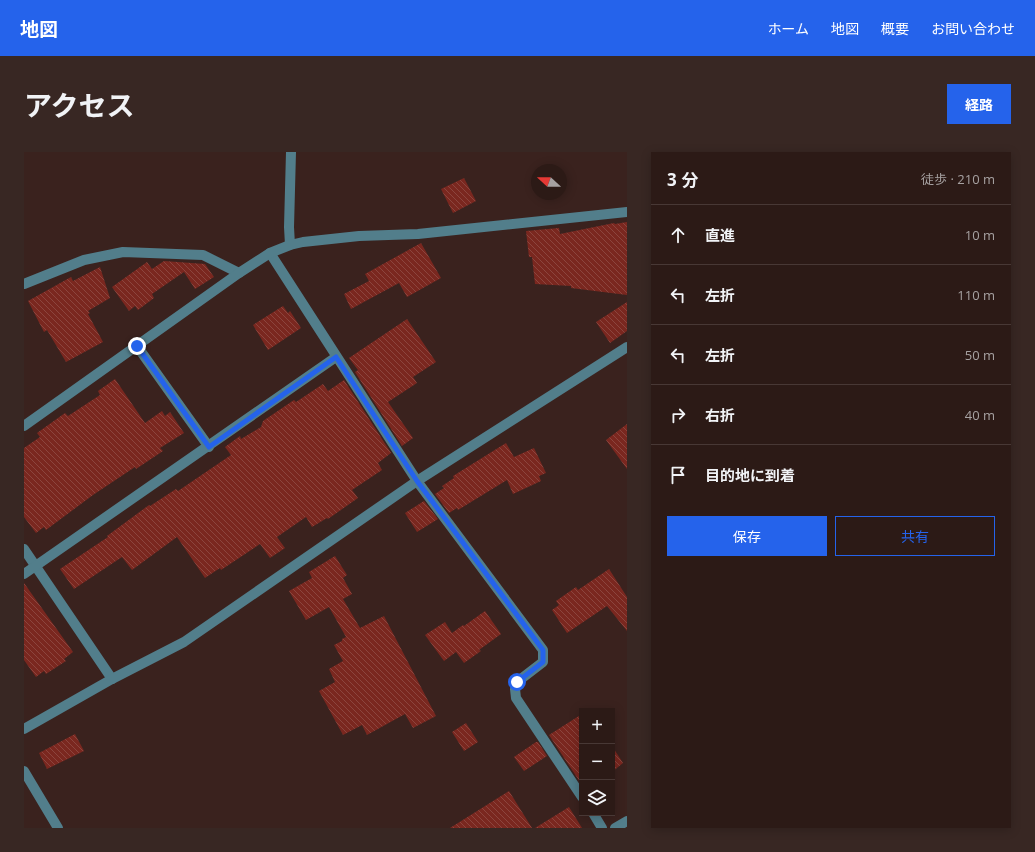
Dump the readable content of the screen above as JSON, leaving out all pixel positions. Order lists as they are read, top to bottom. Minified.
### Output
{"north":"left","page":{"header":"地図","nav":["ホーム","地図","概要","お問い合わせ"],"title":"アクセス","buttons":["経路",["保存","共有"]],"heading":["3 分","徒歩 · 210 m"],"list":[["直進","10 m"],["左折","110 m"],["左折","50 m"],["右折","40 m"],"目的地に到着"],"map_buttons":["+","−"]}}
